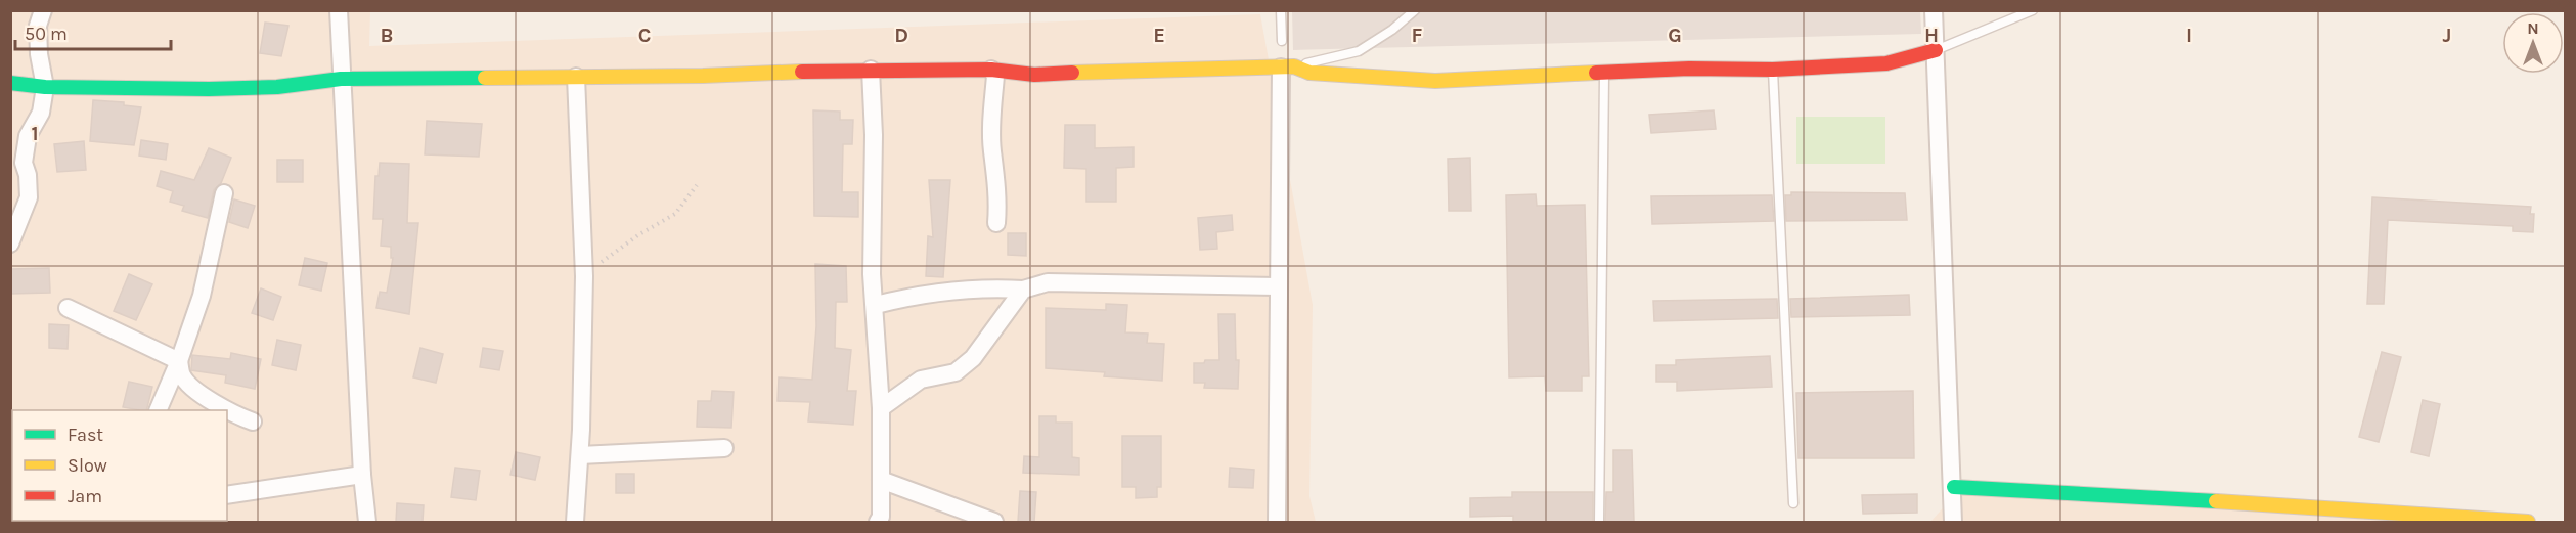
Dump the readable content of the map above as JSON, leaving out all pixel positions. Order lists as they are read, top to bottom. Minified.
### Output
{"legend":["Fast","Slow","Jam"],"scale_bar":"50 m","north":"top","grid":{"columns":["B","C","D","E","F","G","H","I","J"],"rows":["1"]}}
